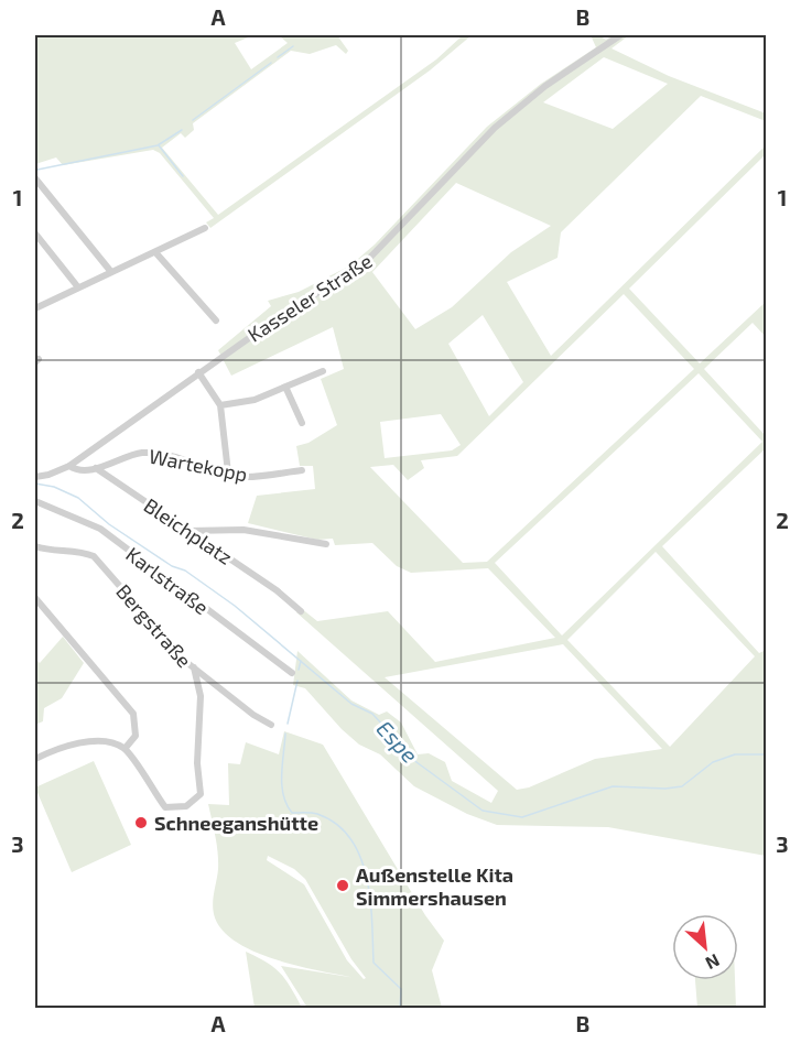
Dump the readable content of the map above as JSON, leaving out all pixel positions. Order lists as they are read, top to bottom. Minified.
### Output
{"streets":{"street":["Kasseler Straße","Wartekopp","Bleichplatz","Karlstraße","Bergstraße"]},"crossings":[["Wartekopp","Bleichplatz"]],"water":["Espe"],"places":["Schneeganshütte","Außenstelle Kita Simmershausen"],"north":"bottom right","grid":{"columns":["A","B"],"rows":["1","2","3"]}}
